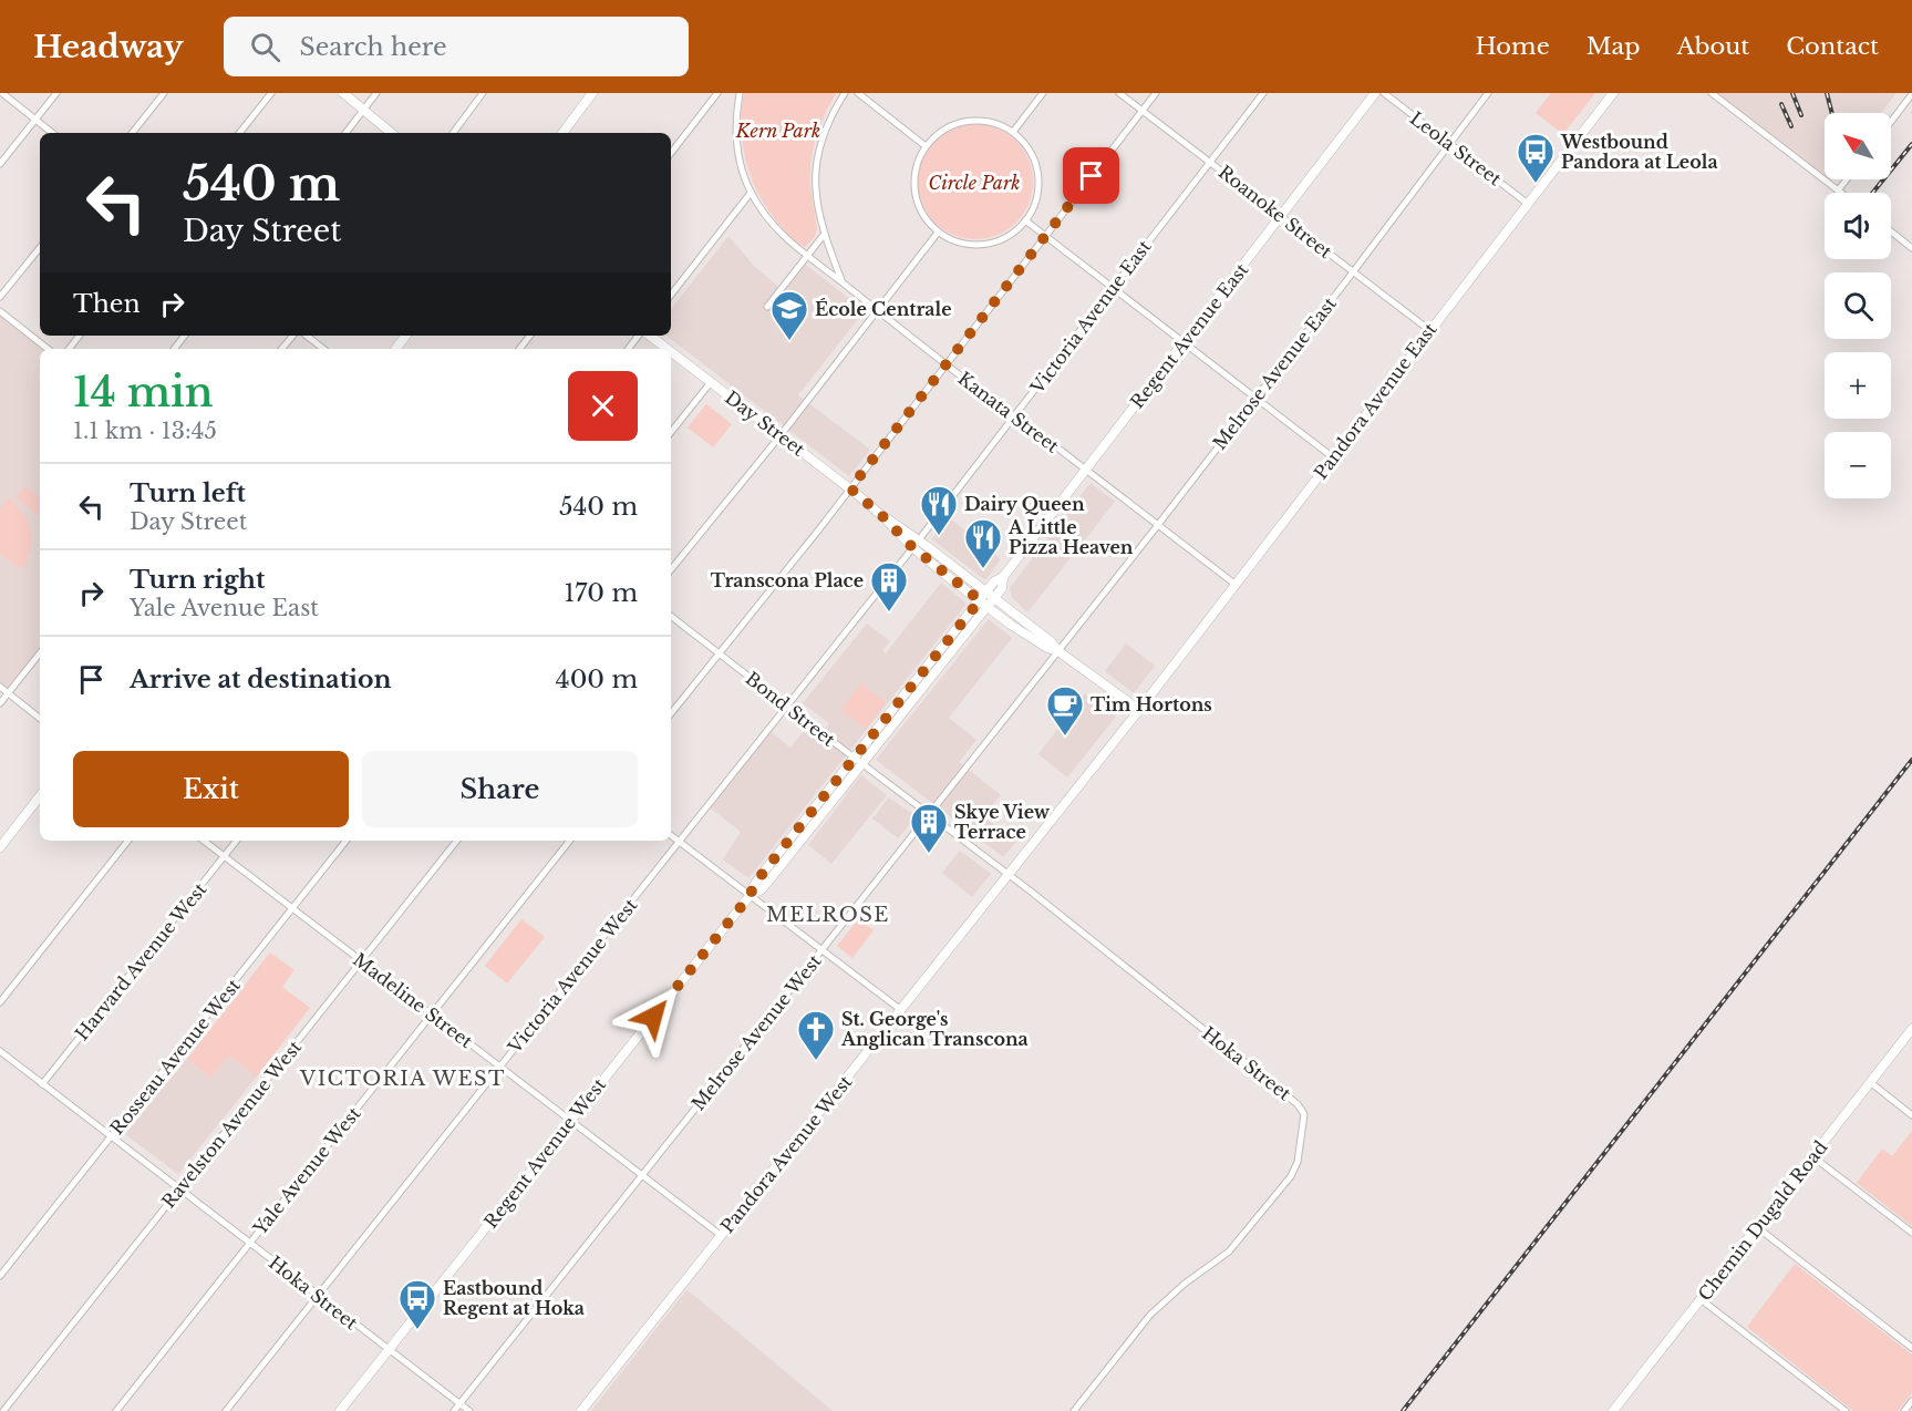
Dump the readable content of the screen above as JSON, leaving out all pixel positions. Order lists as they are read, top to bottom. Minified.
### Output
{"streets":{"main road":["Regent Avenue East","Pandora Avenue East","Day Street","Regent Avenue West","Pandora Avenue West","Chemin Dugald Road"],"street":["Leola Street","Roanoke Street","Victoria Avenue East","Melrose Avenue East","Kanata Street","Bond Street","Harvard Avenue West","Victoria Avenue West","Madeline Street","Melrose Avenue West","Rosseau Avenue West","Hoka Street","Ravelston Avenue West","Yale Avenue West"]},"crossings":[["Leola Street","Melrose Avenue East"],["Leola Street","Pandora Avenue East"],["Roanoke Street","Victoria Avenue East"],["Roanoke Street","Regent Avenue East"],["Roanoke Street","Melrose Avenue East"],["Roanoke Street","Pandora Avenue East"],["Victoria Avenue East","Kanata Street"],["Victoria Avenue East","Day Street"],["Victoria Avenue East","Victoria Avenue West"],["Regent Avenue East","Kanata Street"],["Regent Avenue East","Regent Avenue West"],["Melrose Avenue East","Kanata Street"],["Melrose Avenue East","Day Street"],["Melrose Avenue East","Melrose Avenue West"],["Pandora Avenue East","Kanata Street"],["Pandora Avenue East","Day Street"],["Pandora Avenue East","Pandora Avenue West"],["Day Street","Victoria Avenue West"],["Day Street","Melrose Avenue West"],["Day Street","Regent Avenue West"],["Day Street","Pandora Avenue West"],["Bond Street","Victoria Avenue West"],["Bond Street","Melrose Avenue West"],["Bond Street","Hoka Street"],["Bond Street","Regent Avenue West"],["Bond Street","Pandora Avenue West"],["Harvard Avenue West","Madeline Street"],["Harvard Avenue West","Hoka Street"],["Victoria Avenue West","Madeline Street"],["Victoria Avenue West","Hoka Street"],["Madeline Street","Melrose Avenue West"],["Madeline Street","Rosseau Avenue West"],["Madeline Street","Ravelston Avenue West"],["Madeline Street","Regent Avenue West"],["Madeline Street","Pandora Avenue West"],["Madeline Street","Yale Avenue West"],["Melrose Avenue West","Hoka Street"],["Rosseau Avenue West","Hoka Street"],["Hoka Street","Ravelston Avenue West"],["Hoka Street","Regent Avenue West"],["Hoka Street","Pandora Avenue West"],["Hoka Street","Yale Avenue West"]],"districts":["MELROSE","VICTORIA WEST"],"parks":["Kern Park","Circle Park"],"places":{"bus stop":["Westbound Pandora at Leola","Eastbound Regent at Hoka"],"school or university":["École Centrale"],"restaurant":["Dairy Queen","A Little Pizza Heaven"],"building":["Transcona Place","Skye View Terrace"],"cafe":["Tim Hortons"],"church":["St. George's Anglican Transcona"]},"north":"top left","page":{"header":"Headway","search":"Search here","nav":["Home","Map","About","Contact"],"map_buttons":["+","−"],"turn":["540 m","Day Street"],"then":"Then","heading":["14 min","1.1 km · 13:45"],"list":[{"name":"Turn left","note":"Day Street","value":"540 m"},{"name":"Turn right","note":"Yale Avenue East","value":"170 m"},{"name":"Arrive at destination","value":"400 m"}],"buttons":["Exit","Share"]}}
